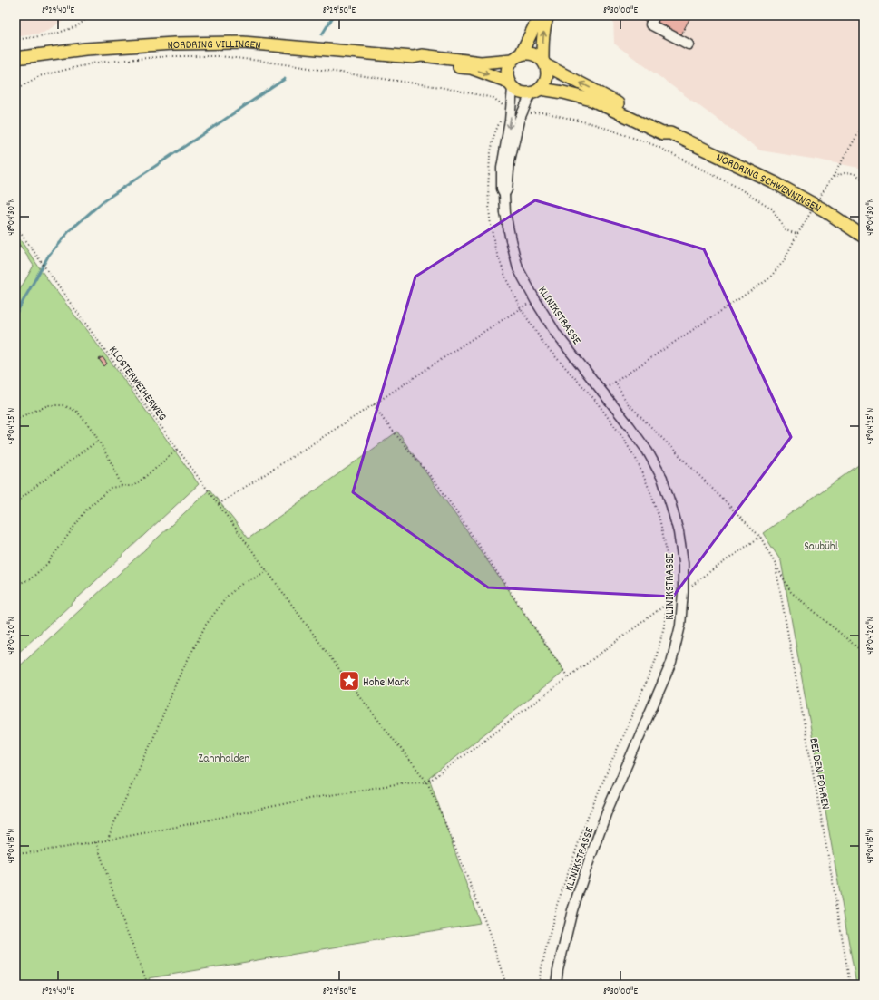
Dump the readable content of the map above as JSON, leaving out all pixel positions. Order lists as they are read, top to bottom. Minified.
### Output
{"streets":{"main road":["NORDRING VILLINGEN","NORDRING SCHWENNINGEN"],"street":["KLINIKSTRASSE"],"path":["KLOSTERWEIHERWEG","BEI DEN FOHREN"]},"crossings":[["NORDRING VILLINGEN","NORDRING SCHWENNINGEN"],["NORDRING VILLINGEN","KLINIKSTRASSE"],["NORDRING SCHWENNINGEN","KLINIKSTRASSE"]],"parks":["Saubühl","Zahnhalden"],"places":{"place":["Hohe Mark"]},"coordinates":["8°29'40\"E","8°29'50\"E","8°30'00\"E","48°04'30\"N","48°04'25\"N","48°04'20\"N","48°04'15\"N"]}
